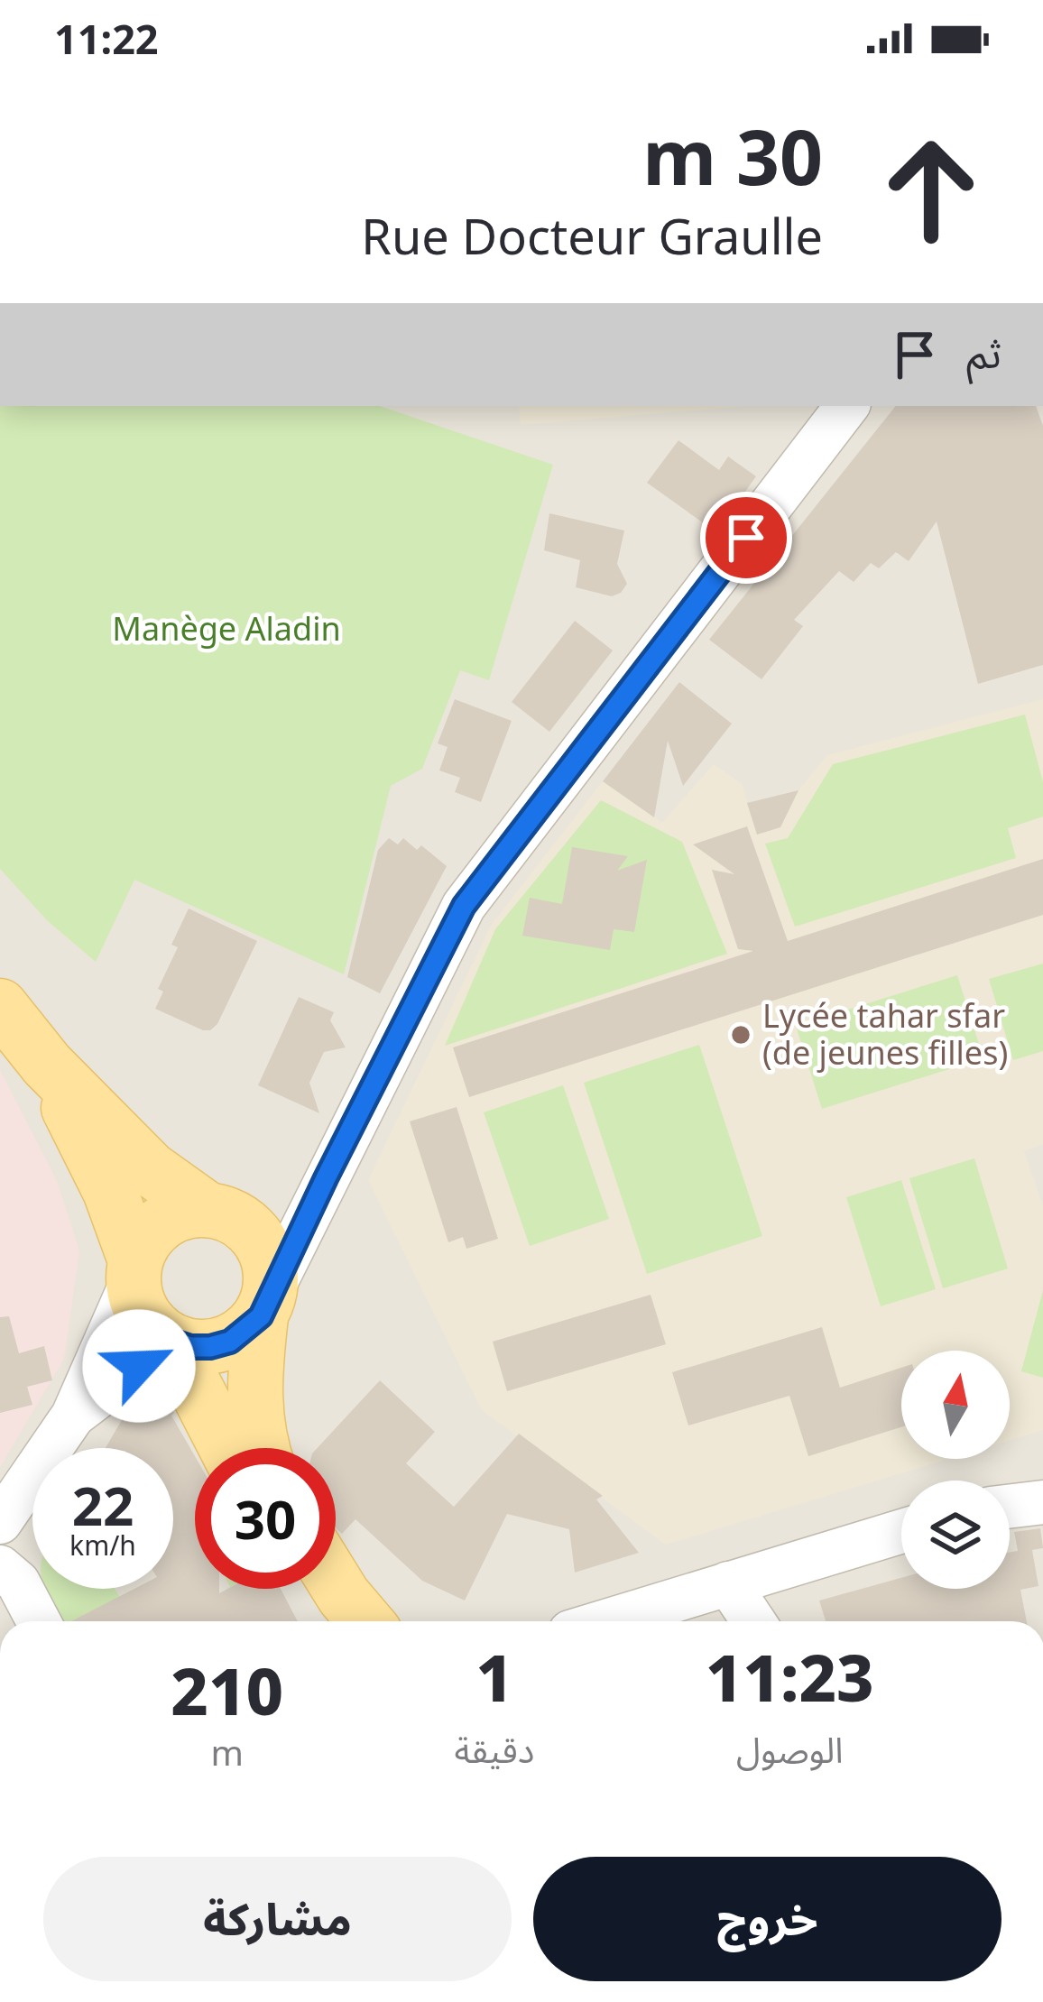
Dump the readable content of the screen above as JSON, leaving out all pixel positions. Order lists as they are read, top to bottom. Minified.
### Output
{"parks":["Manège Aladin"],"places":["Lycée tahar sfar (de jeunes filles)"],"north":"top","page":{"status":"11:22","turn":["30 m","Rue Docteur Graulle"],"then":"ثم","speed":"22 km/h","limit":"30","eta":["11:23","الوصول","1","دقيقة","210","m"],"buttons":["خروج","مشاركة"]}}
